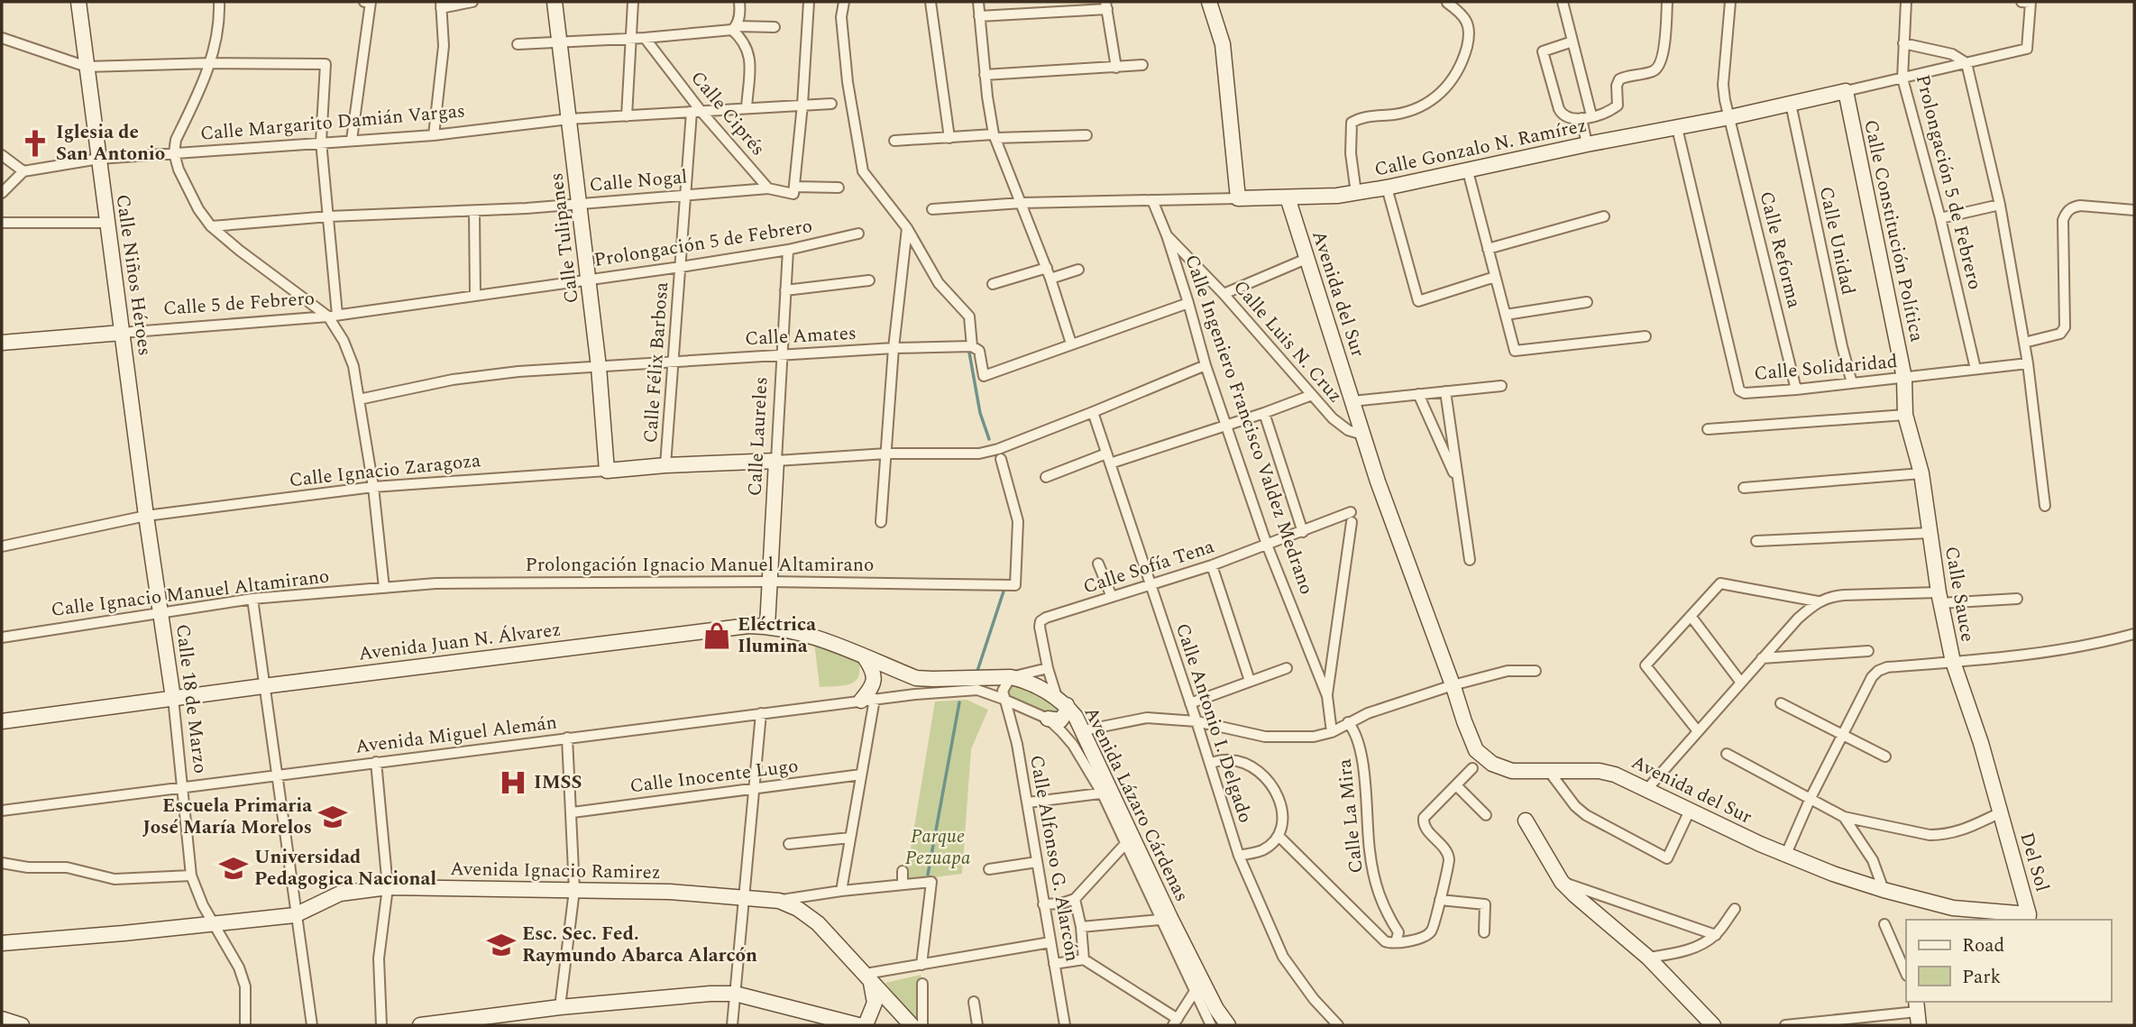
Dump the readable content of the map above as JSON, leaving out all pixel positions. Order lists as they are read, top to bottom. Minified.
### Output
{"streets":{"street":["Calle Ciprés","Calle Margarito Damián Vargas","Calle Gonzalo N. Ramírez","Calle Nogal","Prolongación 5 de Febrero","Calle Constitución Política","Calle Tulipanes","Calle Unidad","Calle Reforma","Calle Niños Héroes","Avenida del Sur","Calle 5 de Febrero","Calle Amates","Calle Luis N. Cruz","Calle Félix Barbosa","Calle Solidaridad","Calle Ingeniero Francisco Valdez Medrano","Calle Laureles","Calle Ignacio Zaragoza","Prolongación Ignacio Manuel Altamirano","Calle Sofía Tena","Calle Ignacio Manuel Altamirano","Calle Sauce","Avenida Juan N. Álvarez","Calle 18 de Marzo","Calle Antonio I. Delgado","Avenida Miguel Alemán","Calle Inocente Lugo","Avenida Lázaro Cárdenas","Calle La Mira","Calle Alfonso G. Alarcón","Del Sol","Avenida Ignacio Ramirez"]},"crossings":[["Calle Ciprés","Calle Margarito Damián Vargas"],["Calle Ciprés","Calle Nogal"],["Calle Ciprés","Calle Félix Barbosa"],["Calle Margarito Damián Vargas","Calle Tulipanes"],["Calle Margarito Damián Vargas","Calle Niños Héroes"],["Calle Margarito Damián Vargas","Calle Félix Barbosa"],["Calle Gonzalo N. Ramírez","Prolongación 5 de Febrero"],["Calle Gonzalo N. Ramírez","Calle Constitución Política"],["Calle Gonzalo N. Ramírez","Calle Unidad"],["Calle Gonzalo N. Ramírez","Calle Reforma"],["Calle Gonzalo N. Ramírez","Avenida del Sur"],["Calle Gonzalo N. Ramírez","Calle Solidaridad"],["Calle Gonzalo N. Ramírez","Calle Ingeniero Francisco Valdez Medrano"],["Calle Nogal","Calle Tulipanes"],["Calle Nogal","Calle Félix Barbosa"],["Prolongación 5 de Febrero","Calle Tulipanes"],["Prolongación 5 de Febrero","Calle 5 de Febrero"],["Prolongación 5 de Febrero","Calle Félix Barbosa"],["Prolongación 5 de Febrero","Calle Solidaridad"],["Prolongación 5 de Febrero","Calle Laureles"],["Calle Constitución Política","Calle Solidaridad"],["Calle Constitución Política","Calle Sauce"],["Calle Tulipanes","Calle Amates"],["Calle Tulipanes","Calle Ignacio Zaragoza"],["Calle Unidad","Calle Solidaridad"],["Calle Reforma","Calle Solidaridad"],["Calle Niños Héroes","Calle 5 de Febrero"],["Calle Niños Héroes","Calle Ignacio Zaragoza"],["Calle Niños Héroes","Calle 18 de Marzo"],["Avenida del Sur","Calle Luis N. Cruz"],["Avenida del Sur","Del Sol"],["Calle Amates","Calle Félix Barbosa"],["Calle Amates","Calle Laureles"],["Calle Luis N. Cruz","Calle Ingeniero Francisco Valdez Medrano"],["Calle Félix Barbosa","Calle Ignacio Zaragoza"],["Calle Solidaridad","Calle Sauce"],["Calle Ingeniero Francisco Valdez Medrano","Calle Sofía Tena"],["Calle Laureles","Calle Ignacio Zaragoza"],["Calle Laureles","Prolongación Ignacio Manuel Altamirano"],["Calle Laureles","Avenida Juan N. Álvarez"],["Calle Ignacio Zaragoza","Calle 18 de Marzo"],["Prolongación Ignacio Manuel Altamirano","Calle Ignacio Manuel Altamirano"],["Calle Sofía Tena","Calle Antonio I. Delgado"],["Calle Ignacio Manuel Altamirano","Calle 18 de Marzo"],["Calle Sauce","Del Sol"],["Avenida Juan N. Álvarez","Calle 18 de Marzo"],["Avenida Juan N. Álvarez","Avenida Lázaro Cárdenas"],["Calle 18 de Marzo","Avenida Miguel Alemán"],["Calle 18 de Marzo","Avenida Ignacio Ramirez"],["Avenida Miguel Alemán","Avenida Lázaro Cárdenas"],["Avenida Lázaro Cárdenas","Calle Alfonso G. Alarcón"]],"parks":["Parque Pezuapa"],"places":{"church":["Iglesia de San Antonio"],"shop":["Eléctrica Ilumina"],"hospital":["IMSS"],"school or university":["Escuela Primaria José María Morelos","Universidad Pedagogica Nacional","Esc. Sec. Fed. Raymundo Abarca Alarcón"]},"legend":["Road","Park"]}
